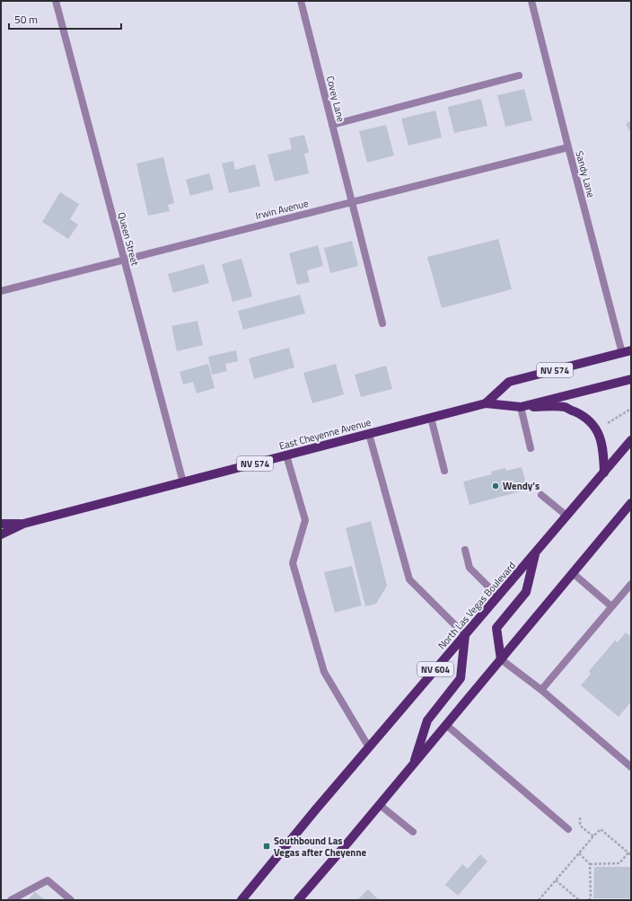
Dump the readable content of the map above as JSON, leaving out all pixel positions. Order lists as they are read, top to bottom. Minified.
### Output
{"streets":{"main road":["NV 574","East Cheyenne Avenue","North Las Vegas Boulevard","NV 604"],"street":["Covey Lane","Sandy Lane","Irwin Avenue","Queen Street"]},"crossings":[["Covey Lane","Irwin Avenue"],["Sandy Lane","Irwin Avenue"],["Sandy Lane","East Cheyenne Avenue"],["Irwin Avenue","Queen Street"],["Queen Street","East Cheyenne Avenue"]],"places":{"other":["Wendy's"],"transit":["Southbound Las Vegas after Cheyenne"]},"scale_bar":"50 m"}
